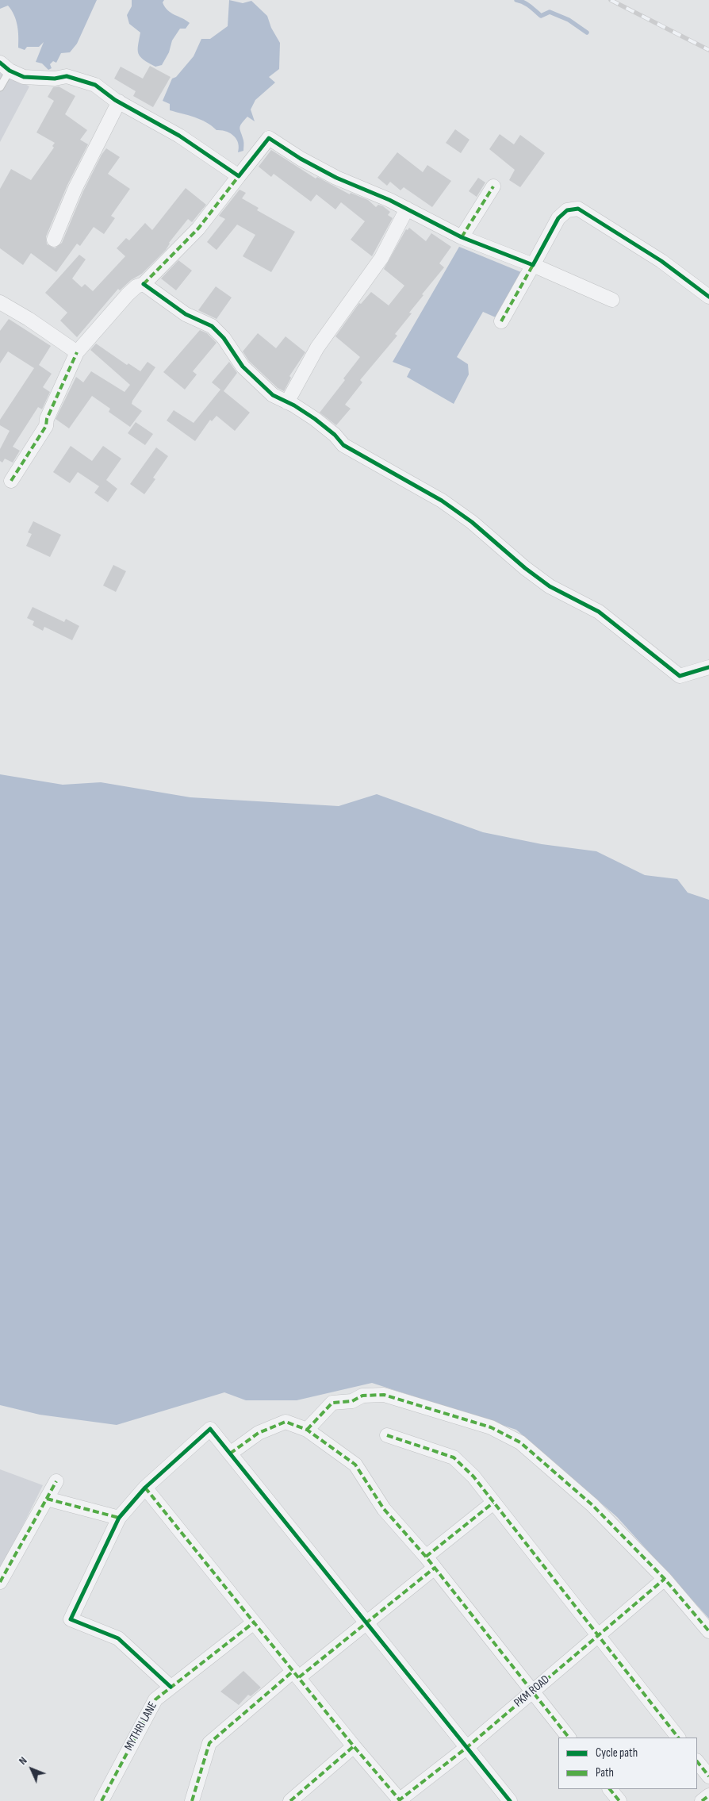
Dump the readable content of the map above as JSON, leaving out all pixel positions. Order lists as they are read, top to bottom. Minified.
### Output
{"streets":{"street":["PKM ROAD","MYTHRI LANE"]},"legend":["Cycle path","Path"],"north":"top left"}
